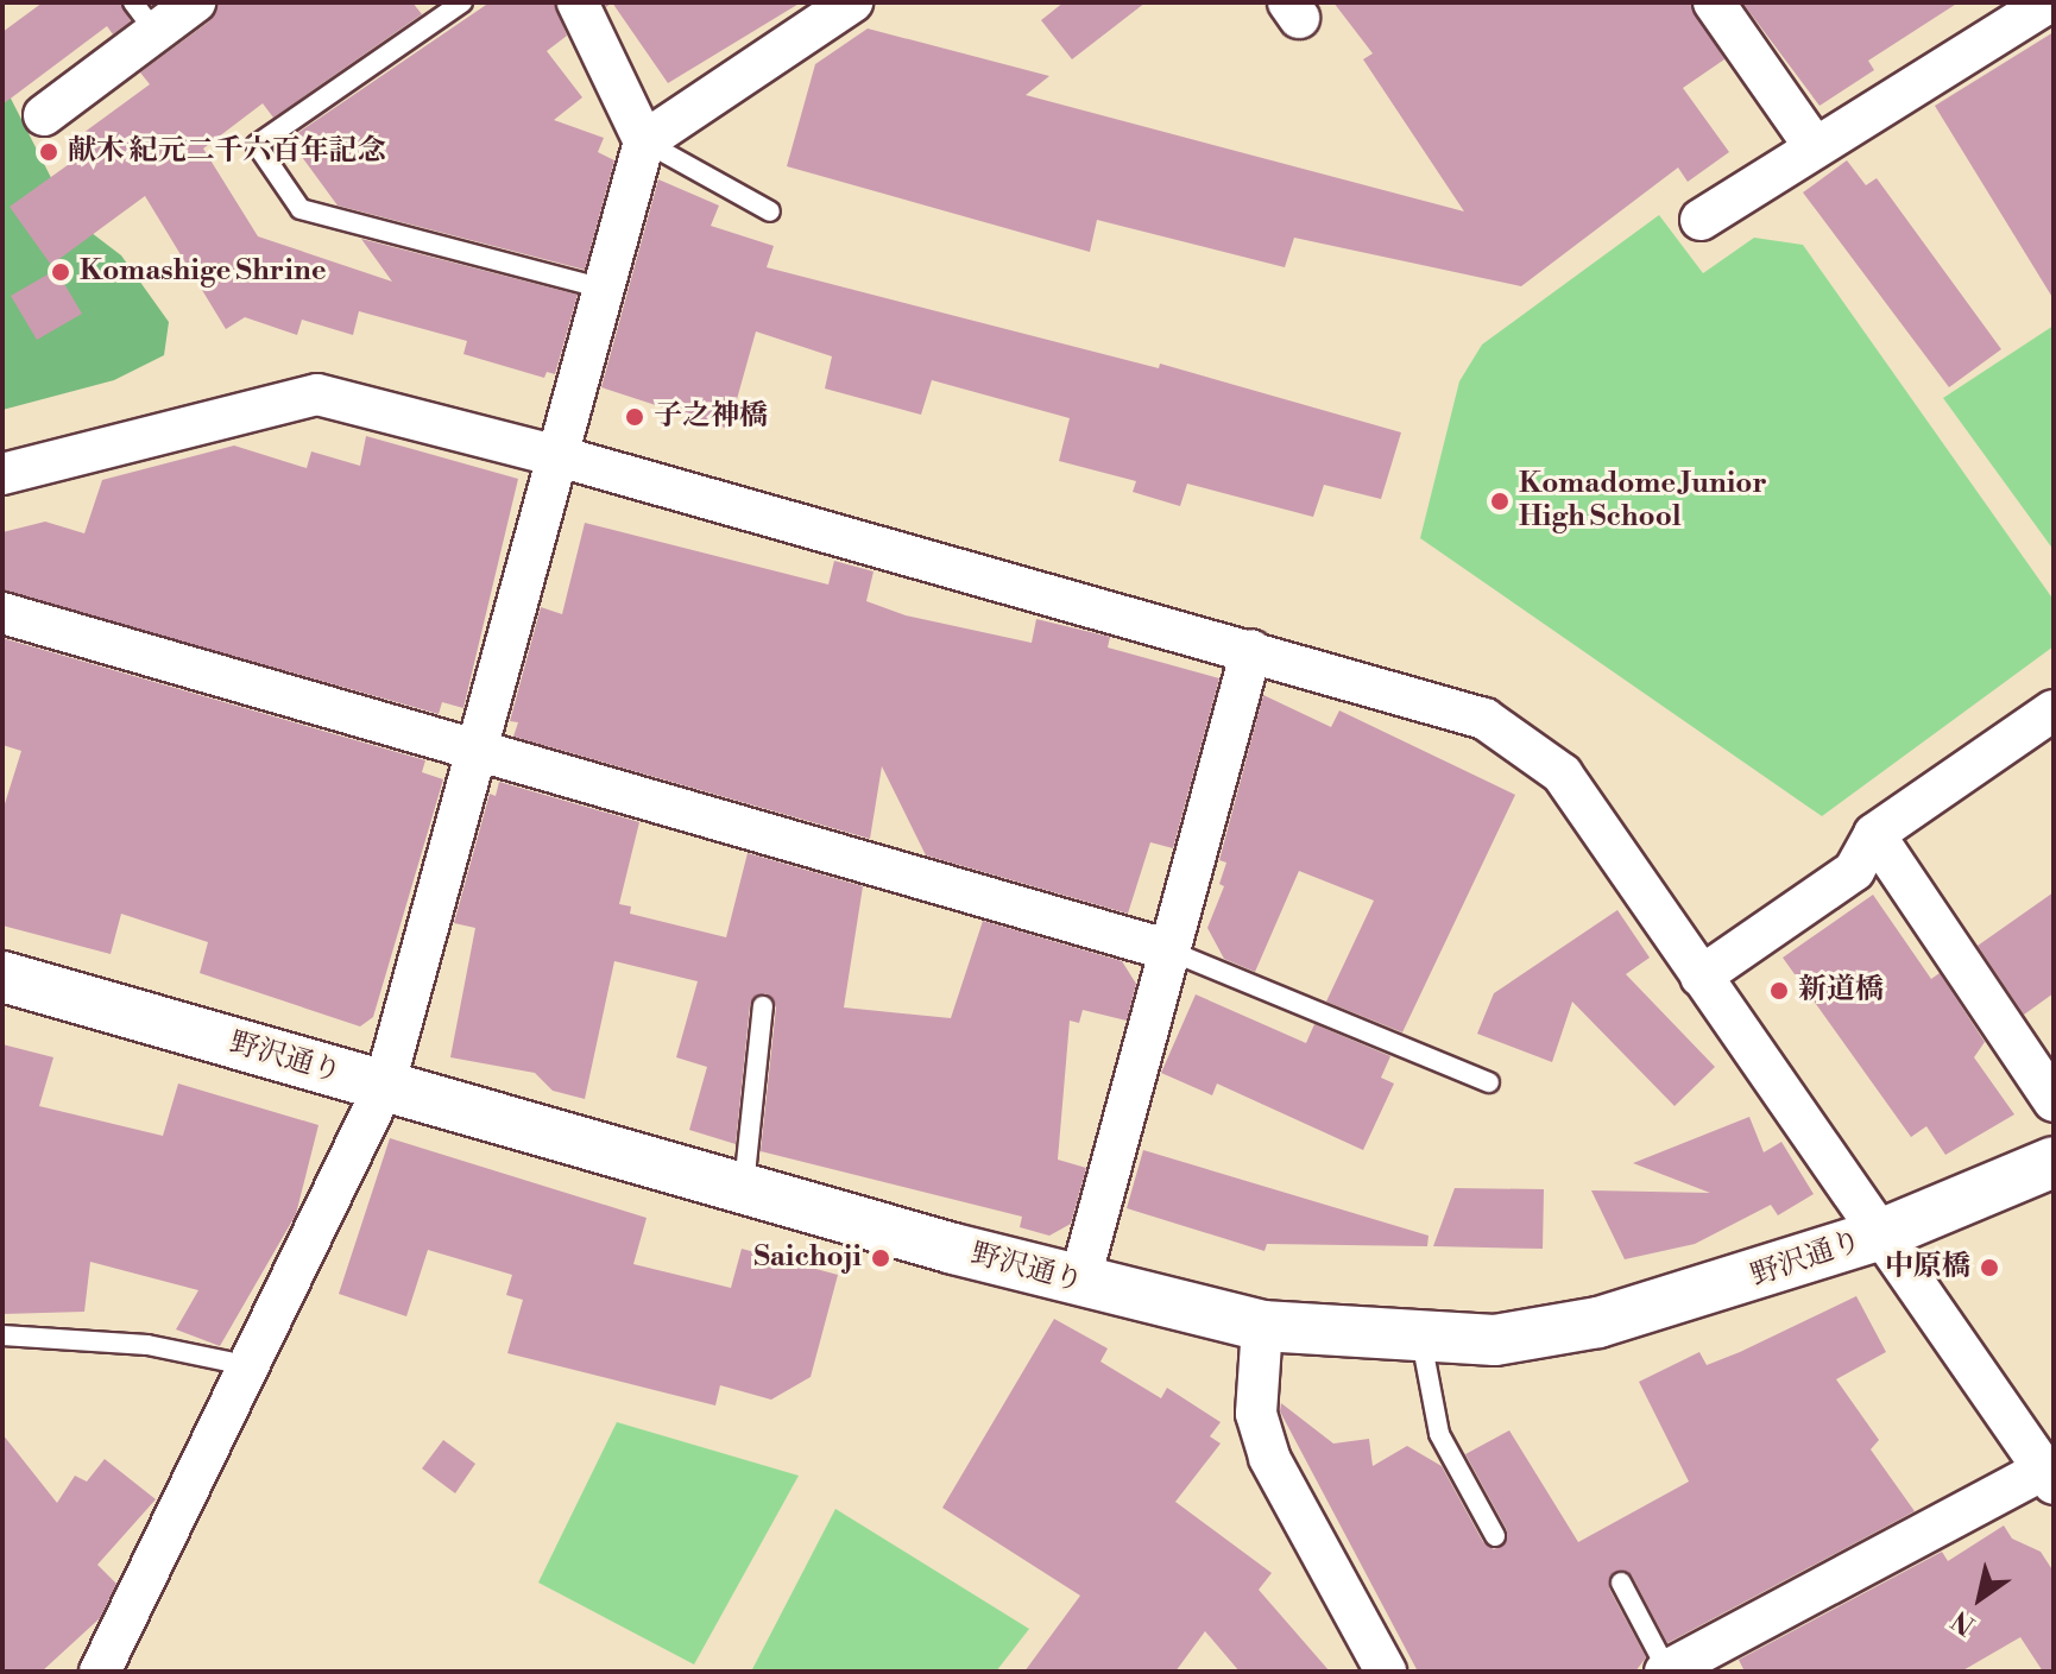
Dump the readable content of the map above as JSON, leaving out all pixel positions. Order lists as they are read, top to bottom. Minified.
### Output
{"streets":{"street":["野沢通り"]},"places":["献木 紀元二千六百年記念","Komashige Shrine","子之神橋","Komadome Junior High School","新道橋","Saichoji","中原橋"],"north":"bottom left"}
